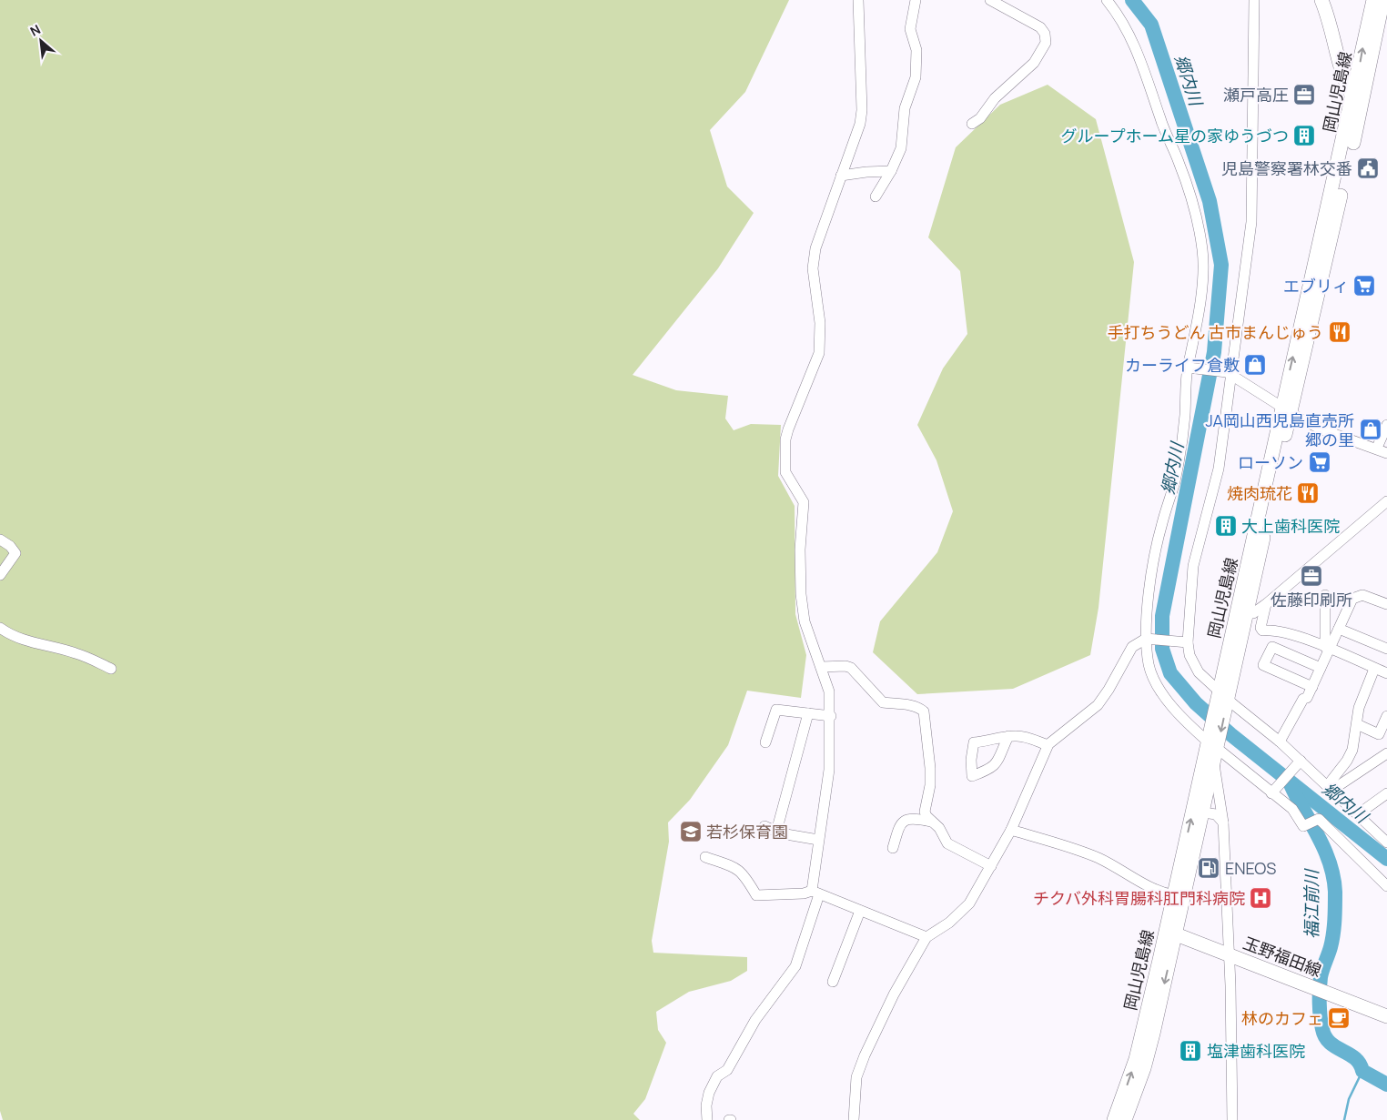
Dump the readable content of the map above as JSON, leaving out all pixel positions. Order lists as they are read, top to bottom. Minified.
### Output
{"streets":{"main road":["岡山児島線","玉野福田線"]},"crossings":[["岡山児島線","玉野福田線"]],"water":["郷内川","福江前川"],"places":{"office":["瀬戸高圧","佐藤印刷所"],"building":["グループホーム星の家ゆうづつ","大上歯科医院","塩津歯科医院"],"public building":["児島警察署林交番"],"supermarket":["エブリィ","ローソン"],"restaurant":["手打ちうどん 古市まんじゅう","焼肉琉花"],"shop":["カーライフ倉敷","JA岡山西児島直売所 郷の里"],"school or university":["若杉保育園"],"fuel station":["ENEOS"],"hospital":["チクバ外科胃腸科肛門科病院"],"cafe":["林のカフェ"]},"north":"top left"}
